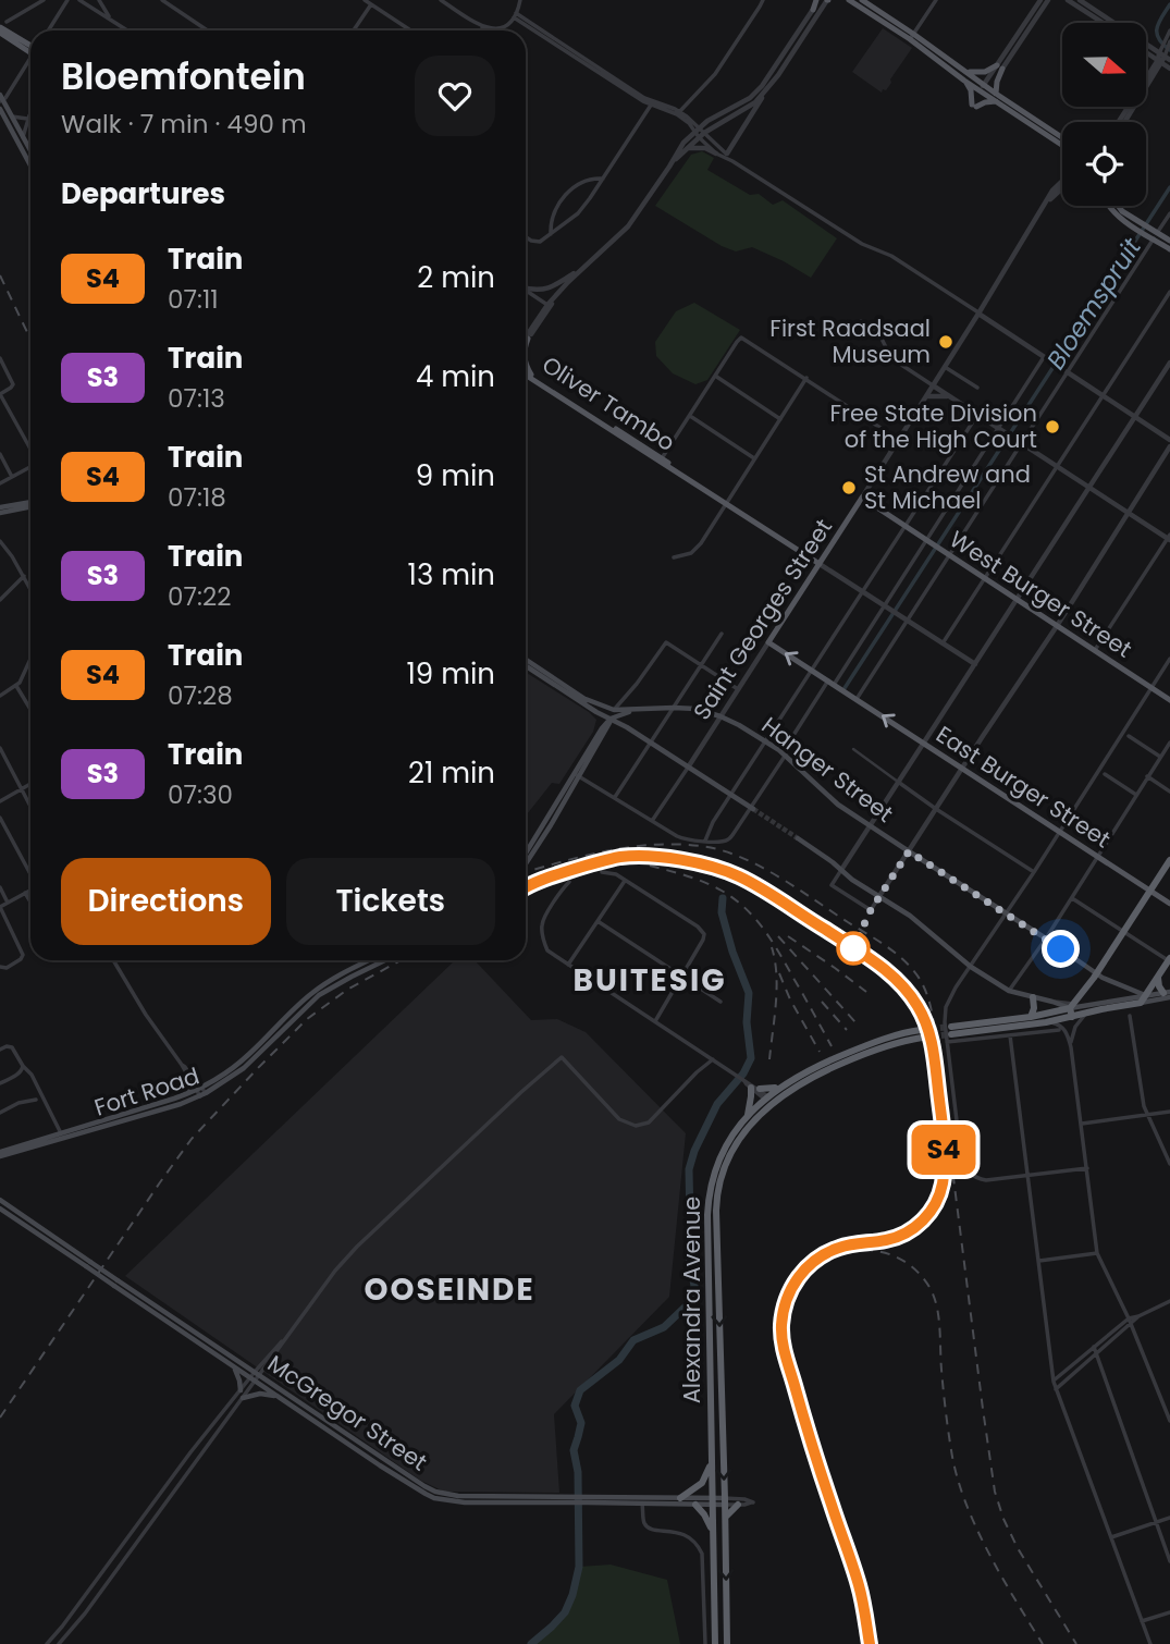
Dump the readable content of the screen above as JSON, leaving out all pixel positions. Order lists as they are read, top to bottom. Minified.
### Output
{"streets":{"highway":["Alexandra Avenue"],"main road":["Oliver Tambo","West Burger Street","Saint Georges Street","Hanger Street","East Burger Street","Fort Road","McGregor Street"]},"crossings":[["Oliver Tambo","Saint Georges Street"],["West Burger Street","Saint Georges Street"],["Saint Georges Street","Hanger Street"],["Saint Georges Street","East Burger Street"],["Alexandra Avenue","McGregor Street"]],"districts":["BUITESIG","OOSEINDE"],"water":["Bloemspruit"],"places":["First Raadsaal Museum","Free State Division of the High Court","St Andrew and St Michael"],"north":"right","page":{"on_map":"S4","heading":[["Bloemfontein","Walk · 7 min · 490 m"],"Departures"],"list":[{"mark":"S4","name":"Train","note":"07:11","value":"2 min"},{"mark":"S3","name":"Train","note":"07:13","value":"4 min"},{"mark":"S4","name":"Train","note":"07:18","value":"9 min"},{"mark":"S3","name":"Train","note":"07:22","value":"13 min"},{"mark":"S4","name":"Train","note":"07:28","value":"19 min"},{"mark":"S3","name":"Train","note":"07:30","value":"21 min"}],"buttons":["Directions","Tickets"]}}
